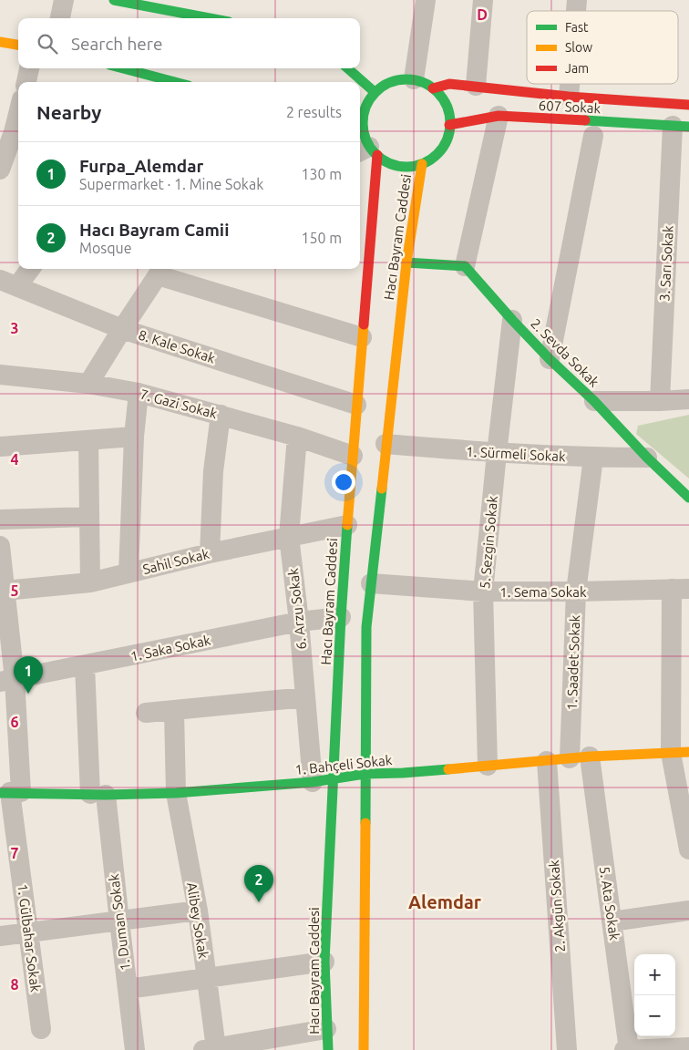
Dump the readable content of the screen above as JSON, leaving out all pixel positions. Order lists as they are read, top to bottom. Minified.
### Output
{"streets":{"main road":["607 Sokak","Hacı Bayram Caddesi","2. Sevda Sokak","1. Bahçeli Sokak"],"street":["3. Sarı Sokak","8. Kale Sokak","7. Gazi Sokak","1. Sürmeli Sokak","5. Sezgin Sokak","Sahil Sokak","1. Sema Sokak","6. Arzu Sokak","1. Saka Sokak","1. Saadet Sokak","5. Ata Sokak","2. Akgün Sokak","Alibey Sokak","1. Duman Sokak","1. Gülbahar Sokak"]},"crossings":[["607 Sokak","Hacı Bayram Caddesi"],["607 Sokak","3. Sarı Sokak"],["Hacı Bayram Caddesi","8. Kale Sokak"],["Hacı Bayram Caddesi","7. Gazi Sokak"],["Hacı Bayram Caddesi","1. Sürmeli Sokak"],["Hacı Bayram Caddesi","Sahil Sokak"],["Hacı Bayram Caddesi","1. Sema Sokak"],["Hacı Bayram Caddesi","1. Saka Sokak"],["Hacı Bayram Caddesi","1. Bahçeli Sokak"],["2. Sevda Sokak","1. Sürmeli Sokak"],["2. Sevda Sokak","5. Sezgin Sokak"],["7. Gazi Sokak","6. Arzu Sokak"],["1. Sürmeli Sokak","5. Sezgin Sokak"],["1. Sürmeli Sokak","1. Saadet Sokak"],["5. Sezgin Sokak","1. Sema Sokak"],["5. Sezgin Sokak","1. Bahçeli Sokak"],["Sahil Sokak","6. Arzu Sokak"],["Sahil Sokak","1. Gülbahar Sokak"],["1. Sema Sokak","1. Saadet Sokak"],["6. Arzu Sokak","1. Saka Sokak"],["6. Arzu Sokak","1. Bahçeli Sokak"],["1. Saka Sokak","1. Duman Sokak"],["1. Saka Sokak","1. Gülbahar Sokak"],["1. Saadet Sokak","1. Bahçeli Sokak"],["1. Saadet Sokak","5. Ata Sokak"],["1. Bahçeli Sokak","5. Ata Sokak"],["1. Bahçeli Sokak","2. Akgün Sokak"],["1. Bahçeli Sokak","Alibey Sokak"],["1. Bahçeli Sokak","1. Duman Sokak"],["1. Bahçeli Sokak","1. Gülbahar Sokak"]],"districts":["Alemdar"],"legend":["Fast","Slow","Jam"],"page":{"search":"Search here","heading":["Nearby","2 results"],"list":[{"mark":"1","name":"Furpa_Alemdar","note":"Supermarket · 1. Mine Sokak","value":"130 m"},{"mark":"2","name":"Hacı Bayram Camii","note":"Mosque","value":"150 m"}],"pins":["1","2"],"map_buttons":["+","−"]},"grid":{"columns":["D"],"rows":["3","4","5","6","7","8"]}}
